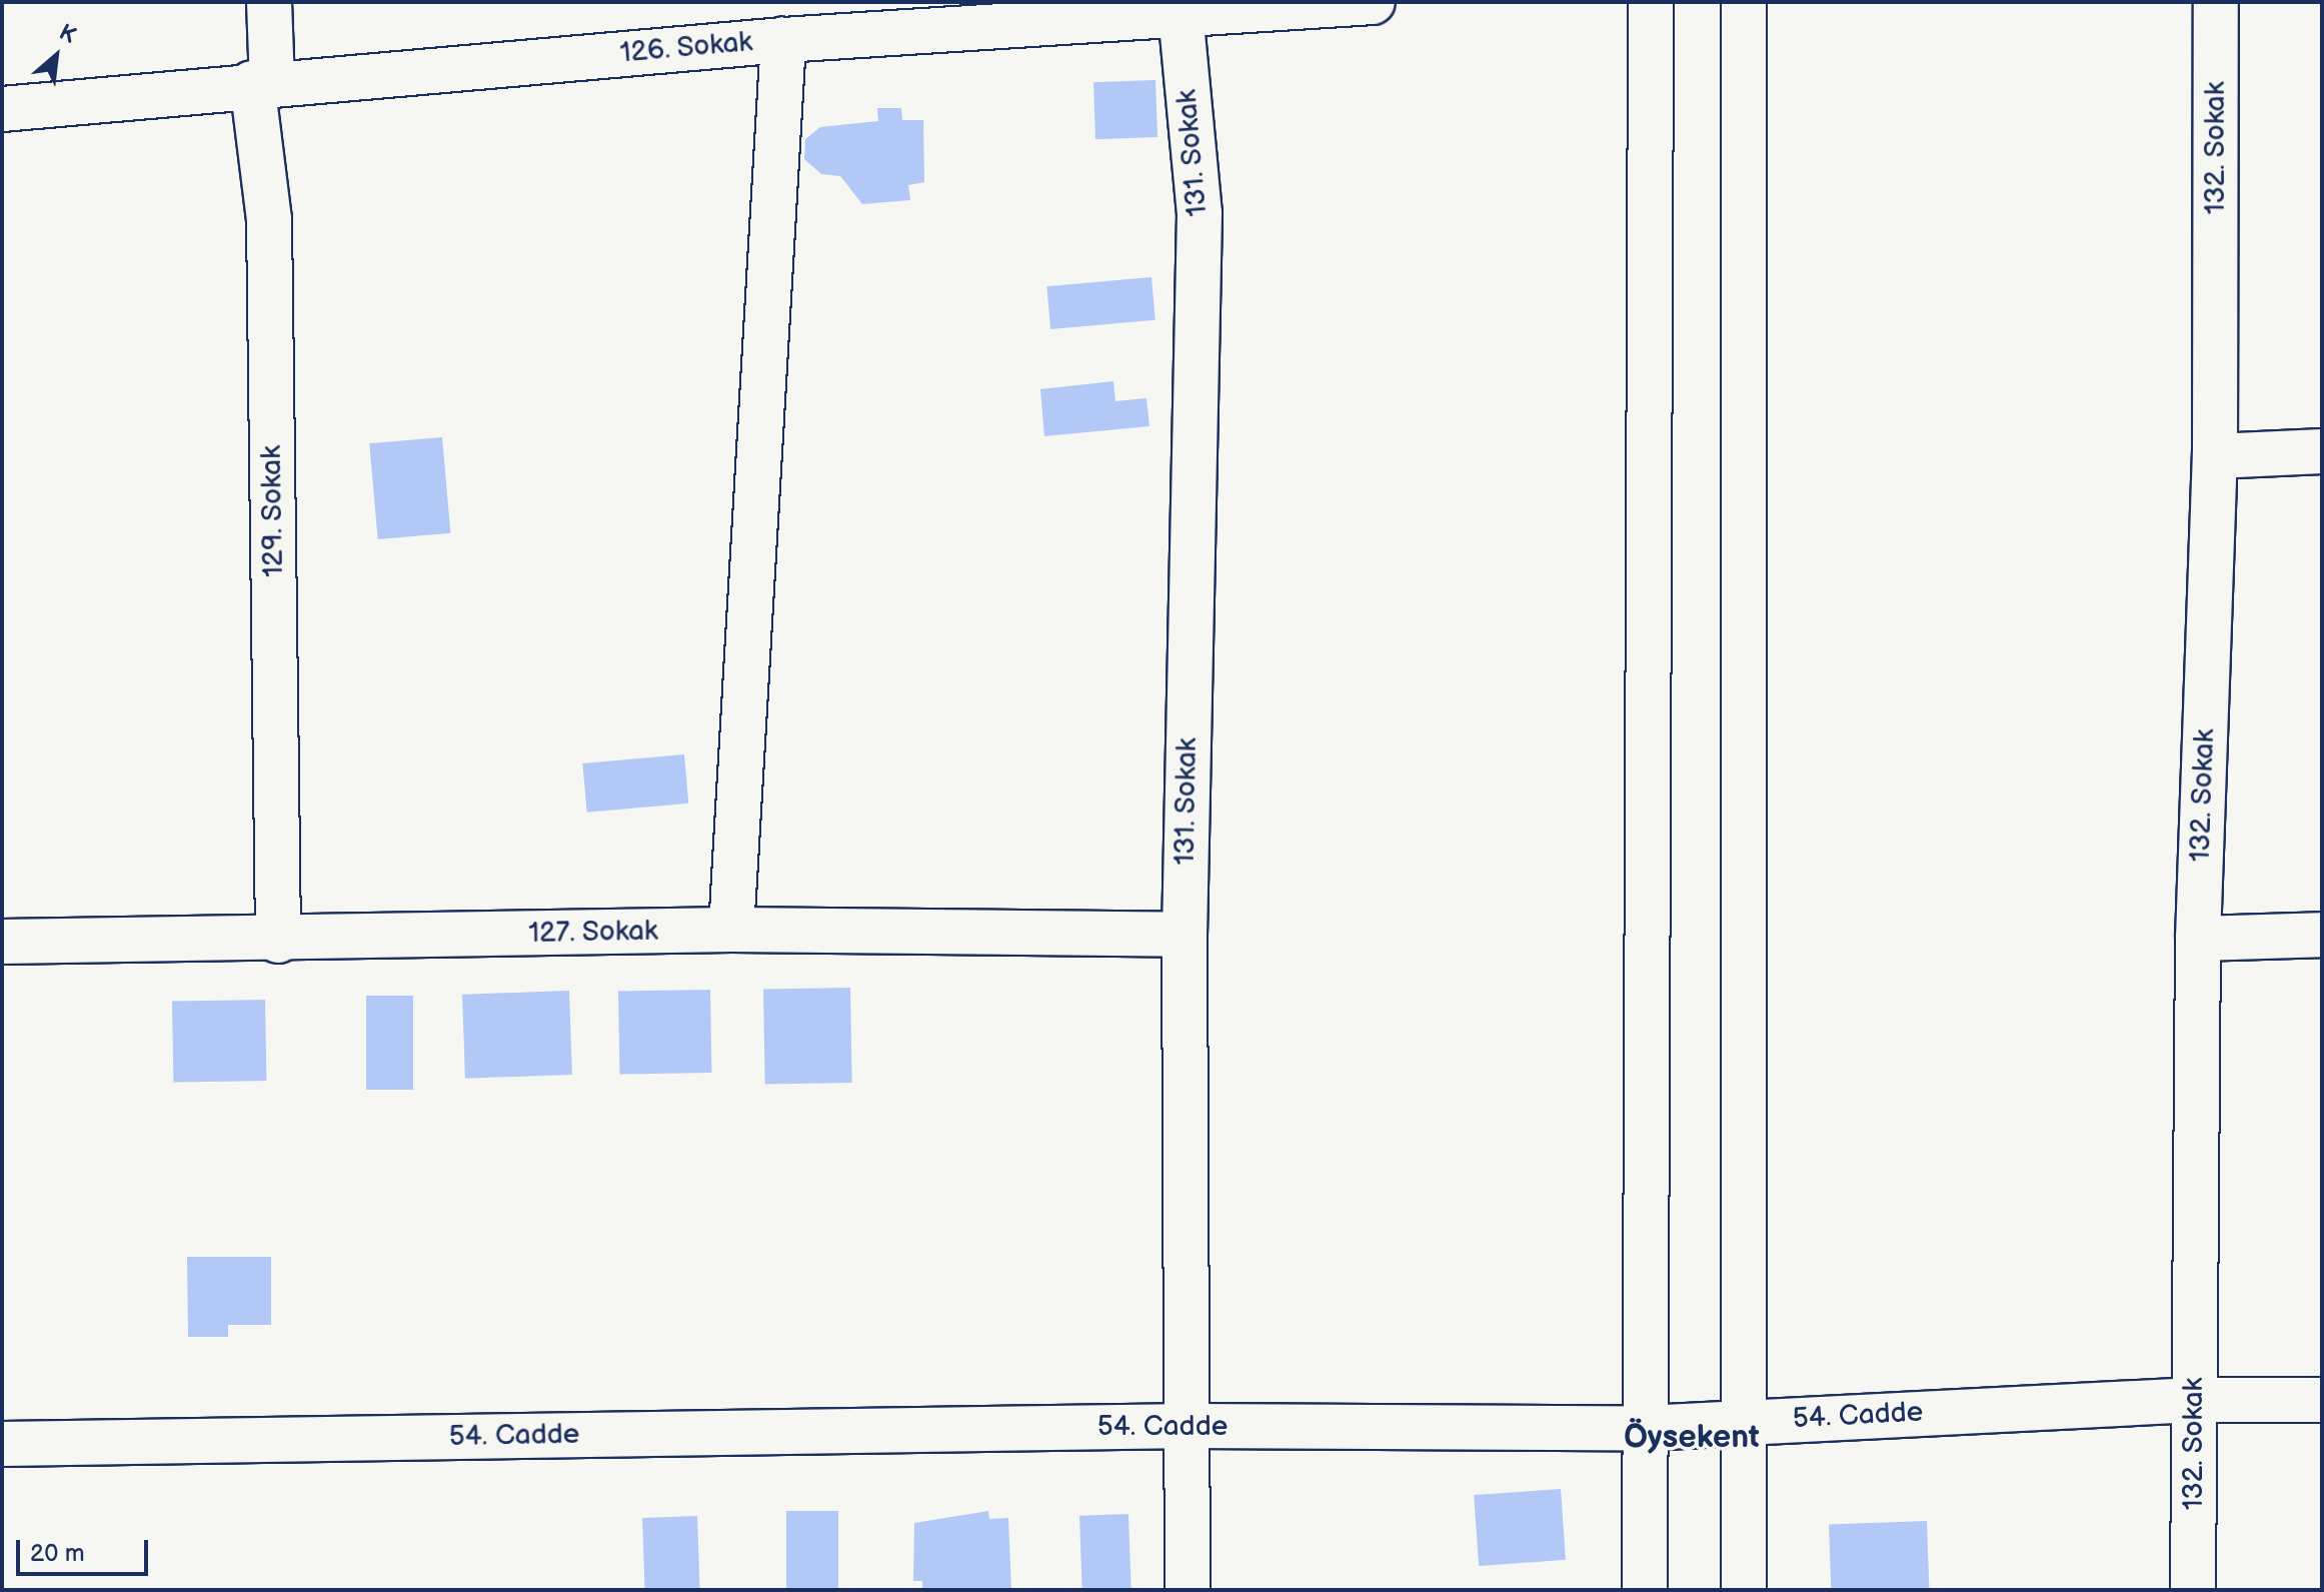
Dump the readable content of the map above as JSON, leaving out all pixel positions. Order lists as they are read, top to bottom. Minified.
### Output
{"streets":{"street":["126. Sokak","132. Sokak","131. Sokak","129. Sokak","127. Sokak","54. Cadde"]},"crossings":[["126. Sokak","131. Sokak"],["126. Sokak","129. Sokak"],["132. Sokak","54. Cadde"],["131. Sokak","127. Sokak"],["131. Sokak","54. Cadde"],["129. Sokak","127. Sokak"]],"districts":["Öysekent"],"scale_bar":"20 m","north":"top right"}
